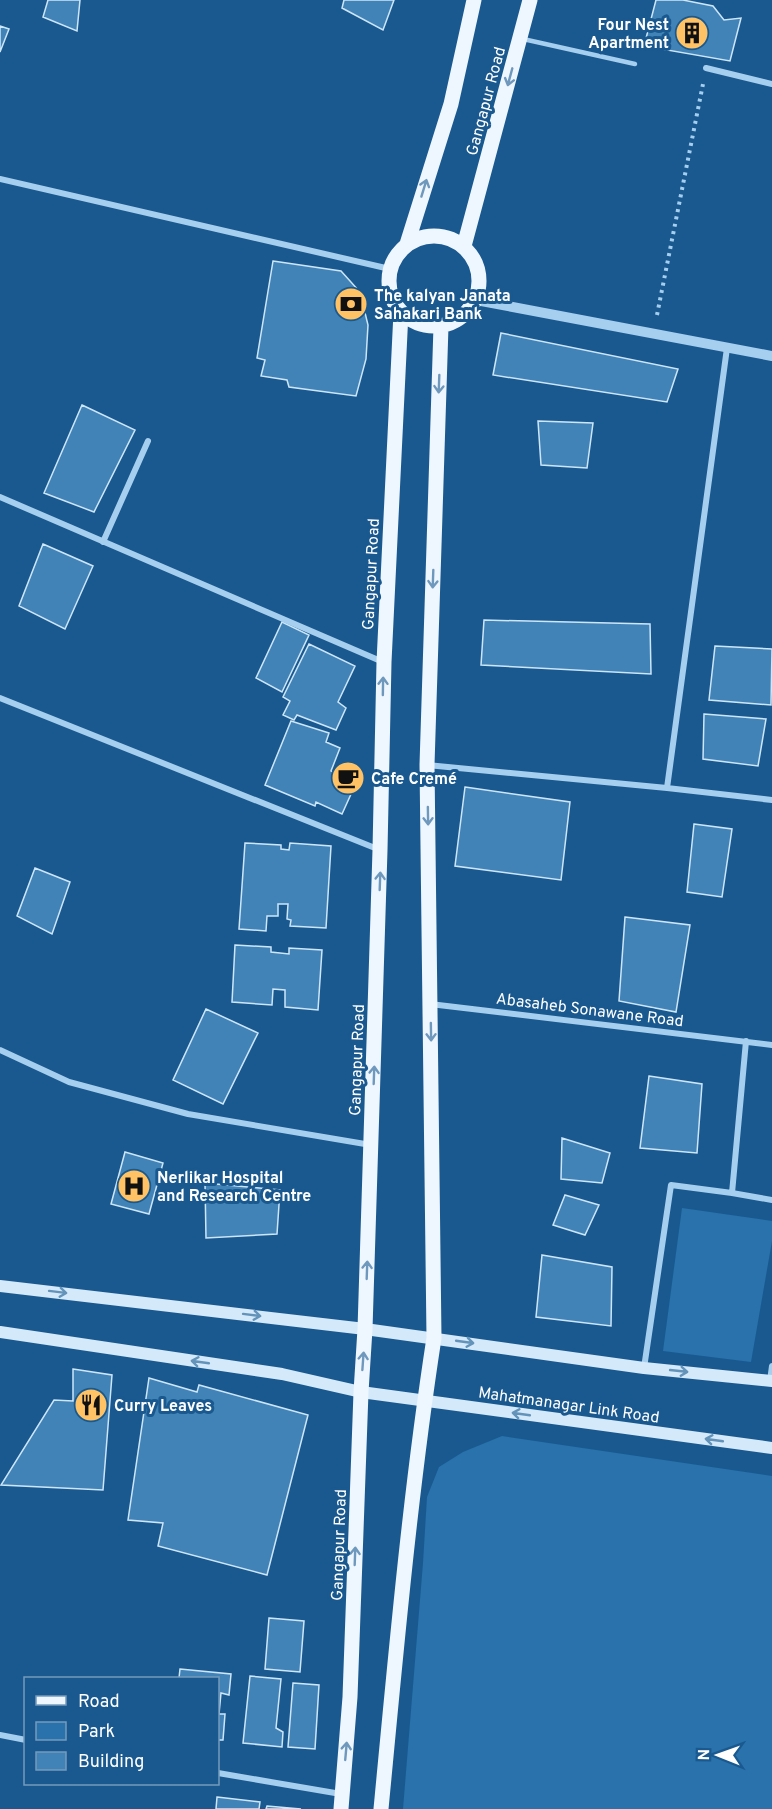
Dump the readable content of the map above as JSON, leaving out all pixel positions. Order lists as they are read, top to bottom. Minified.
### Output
{"streets":{"main road":["Gangapur Road","Mahatmanagar Link Road"],"street":["Abasaheb Sonawane Road"]},"crossings":[["Gangapur Road","Mahatmanagar Link Road"]],"places":{"building":["Four Nest Apartment"],"bank":["The kalyan Janata Sahakari Bank"],"cafe":["Cafe Cremé"],"hospital":["Nerlikar Hospital and Research Centre"],"restaurant":["Curry Leaves"]},"legend":["Road","Park","Building"],"north":"left"}
